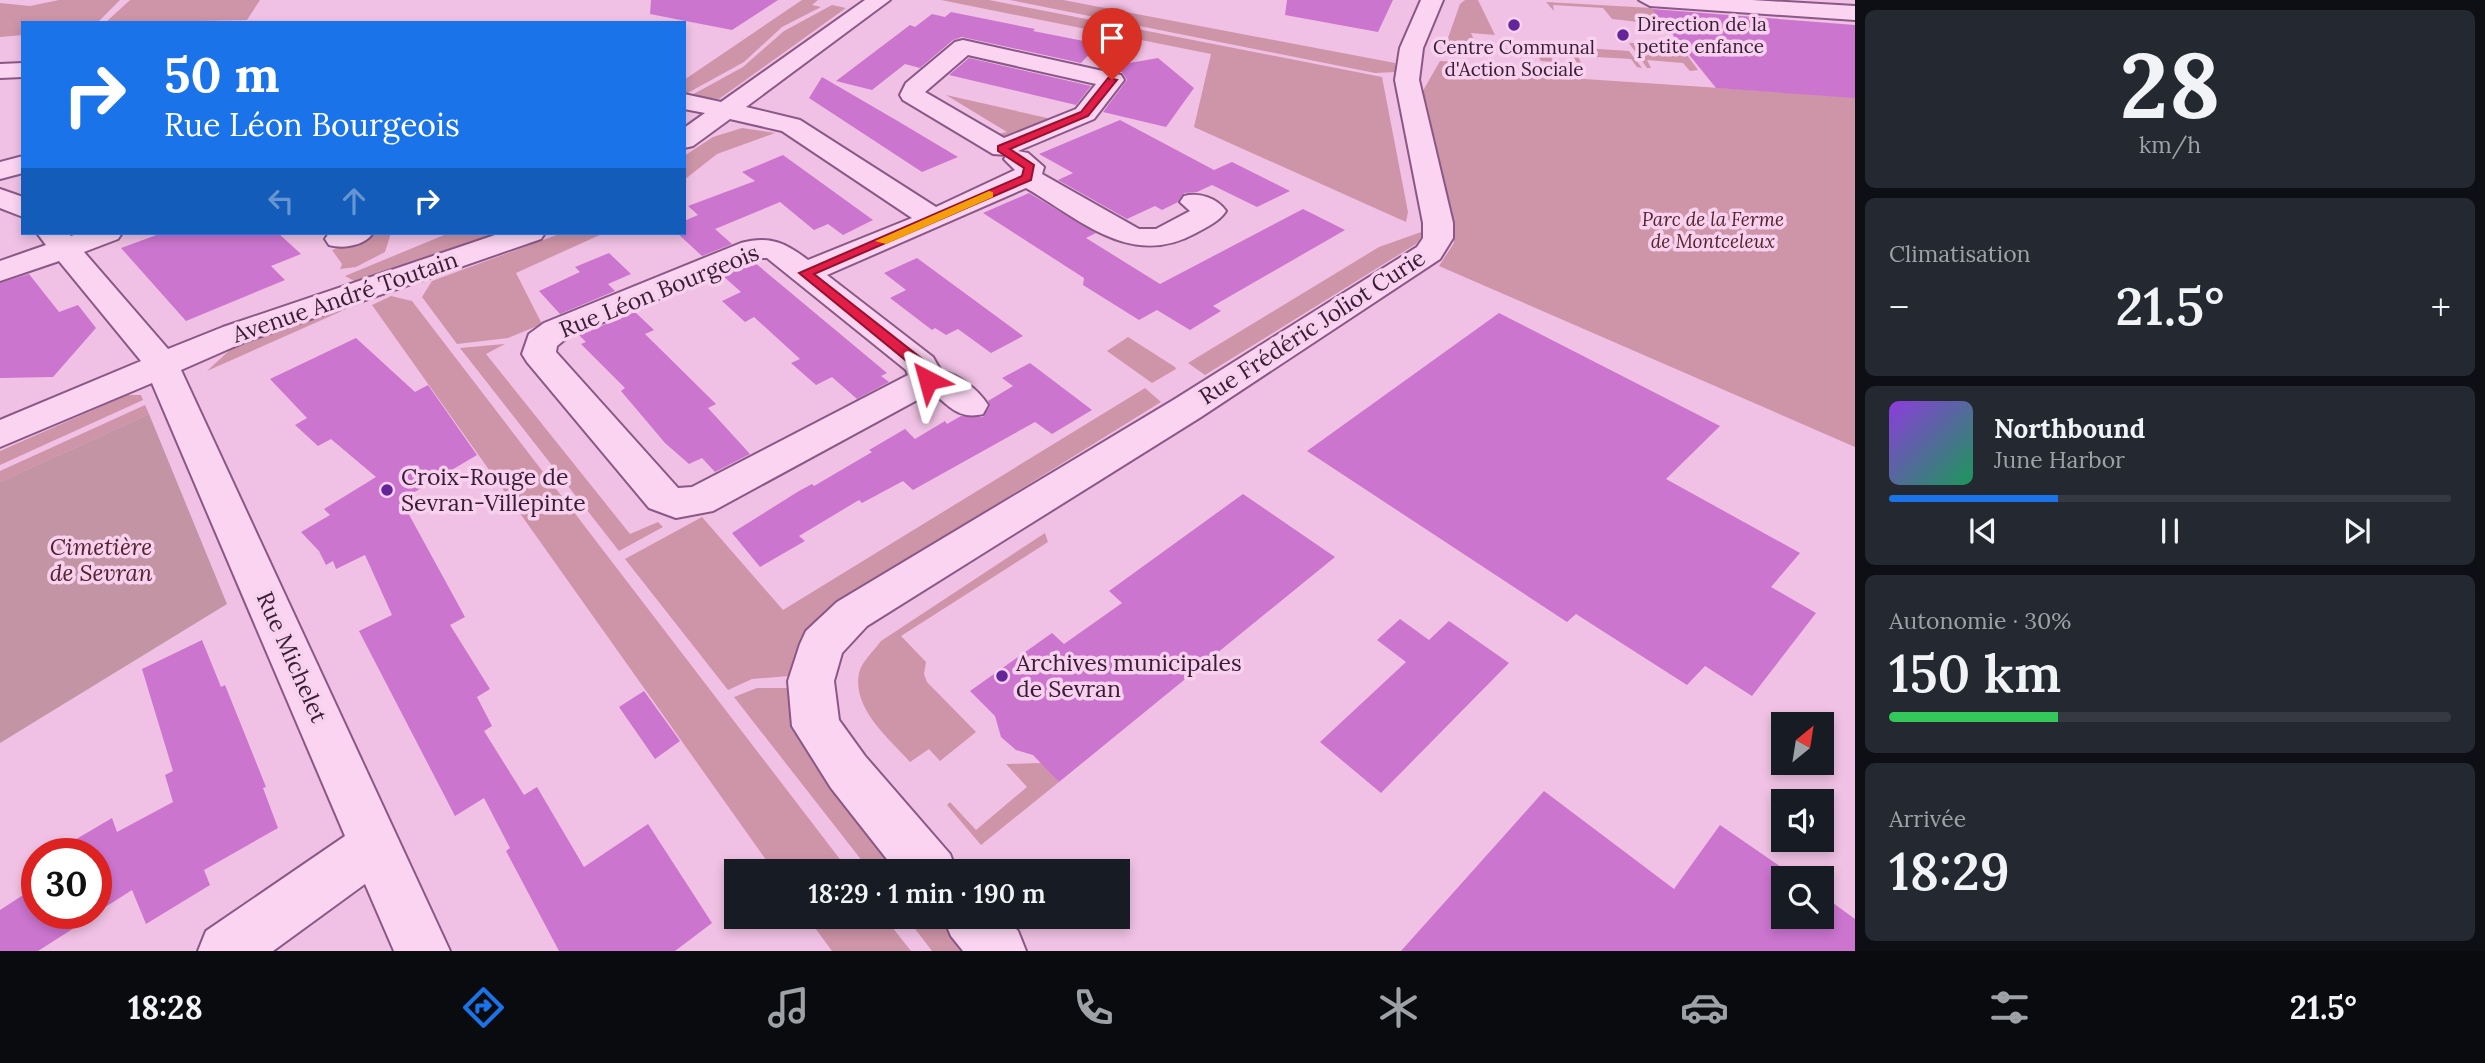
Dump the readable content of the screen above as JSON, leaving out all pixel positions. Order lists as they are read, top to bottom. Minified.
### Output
{"streets":{"street":["Rue Léon Bourgeois","Avenue André Toutain","Rue Frédéric Joliot Curie","Rue Michelet"]},"crossings":[["Avenue André Toutain","Rue Michelet"]],"parks":["Parc de la Ferme de Montceleux","Cimetière de Sevran"],"places":["Centre Communal d'Action Sociale","Direction de la petite enfance","Croix-Rouge de Sevran-Villepinte","Archives municipales de Sevran"],"north":"top right","page":{"tile":[["28","km/h"],"Climatisation",["Autonomie · 30%","150 km"],["Arrivée","18:29"]],"turn":["50 m","Rue Léon Bourgeois"],"heat":["−","21.5°","+"],"song":["Northbound","June Harbor"],"limit":"30","trip":"18:29 · 1 min · 190 m","tabs":["18:28","21.5°"]}}
